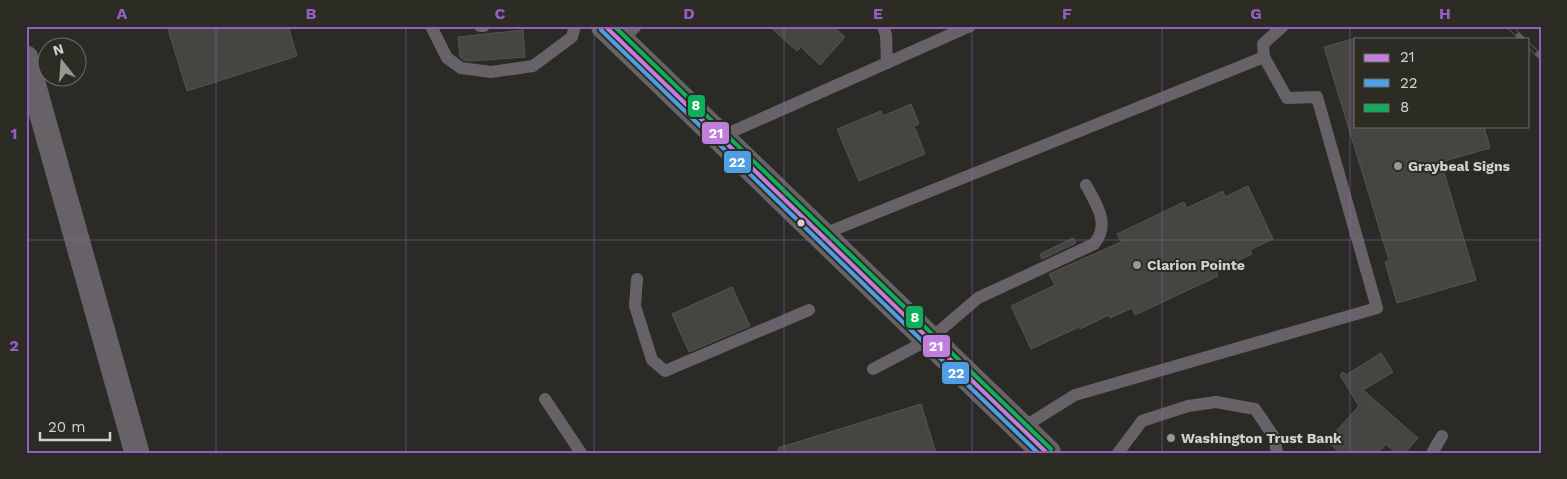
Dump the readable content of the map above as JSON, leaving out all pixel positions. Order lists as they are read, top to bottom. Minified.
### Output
{"places":["Graybeal Signs","Clarion Pointe","Washington Trust Bank"],"lines":["transit line 21","transit line 8","transit line 22"],"legend":["21","22","8"],"scale_bar":"20 m","north":"top","grid":{"columns":["A","B","C","D","E","F","G","H"],"rows":["1","2"]}}
